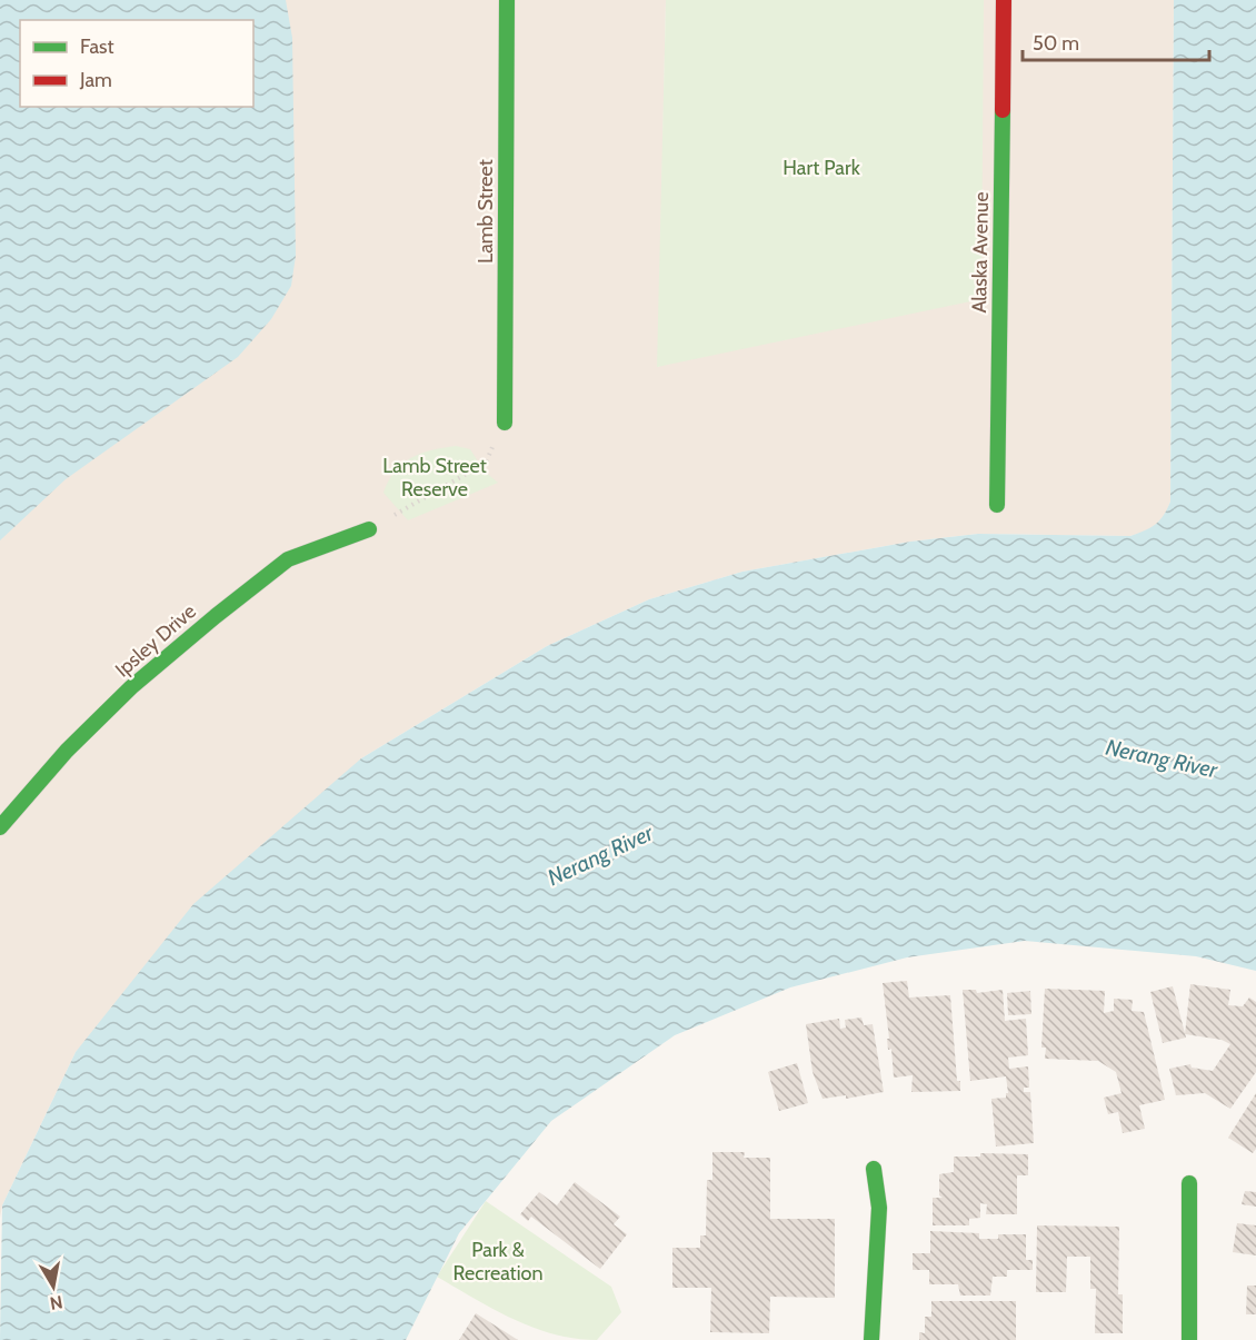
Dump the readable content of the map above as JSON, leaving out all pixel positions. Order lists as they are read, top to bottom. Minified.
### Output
{"streets":{"street":["Lamb Street","Alaska Avenue","Ipsley Drive"]},"water":["Nerang River"],"parks":["Hart Park","Lamb Street Reserve","Park & Recreation"],"legend":["Fast","Jam"],"scale_bar":"50 m","north":"bottom"}
